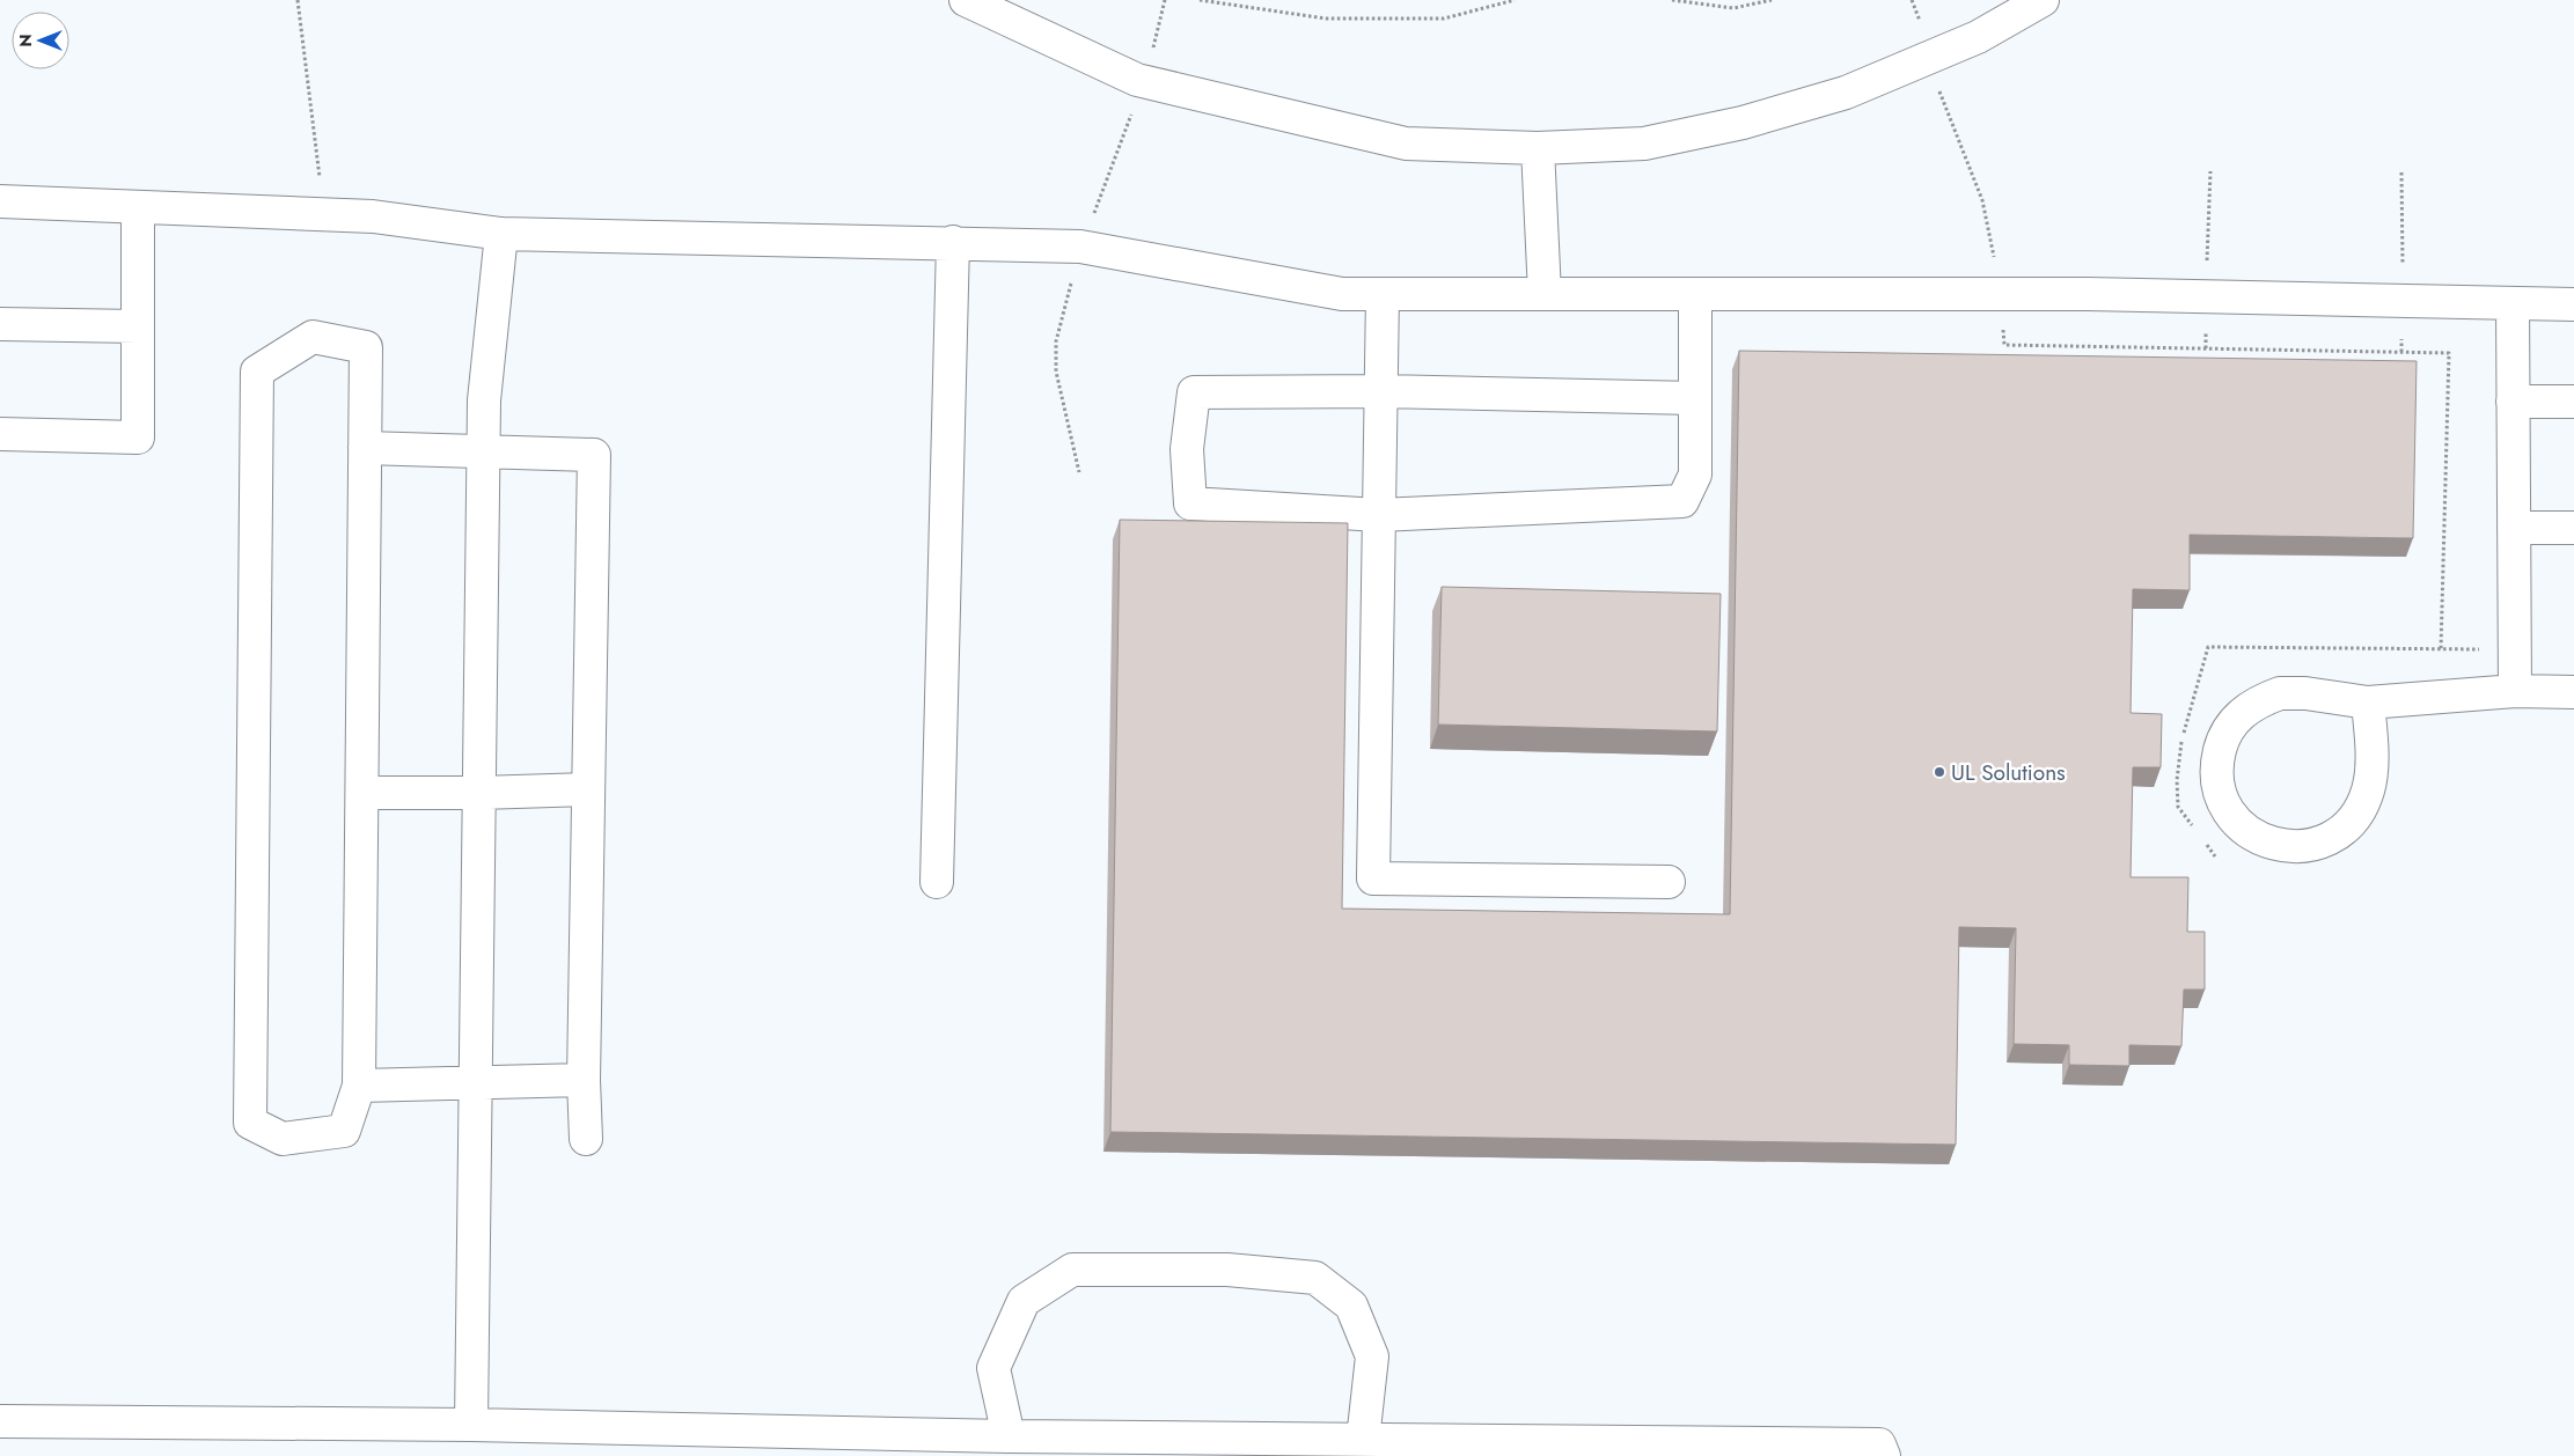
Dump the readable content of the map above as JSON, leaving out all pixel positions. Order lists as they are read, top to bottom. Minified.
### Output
{"places":["UL Solutions"],"north":"left"}
